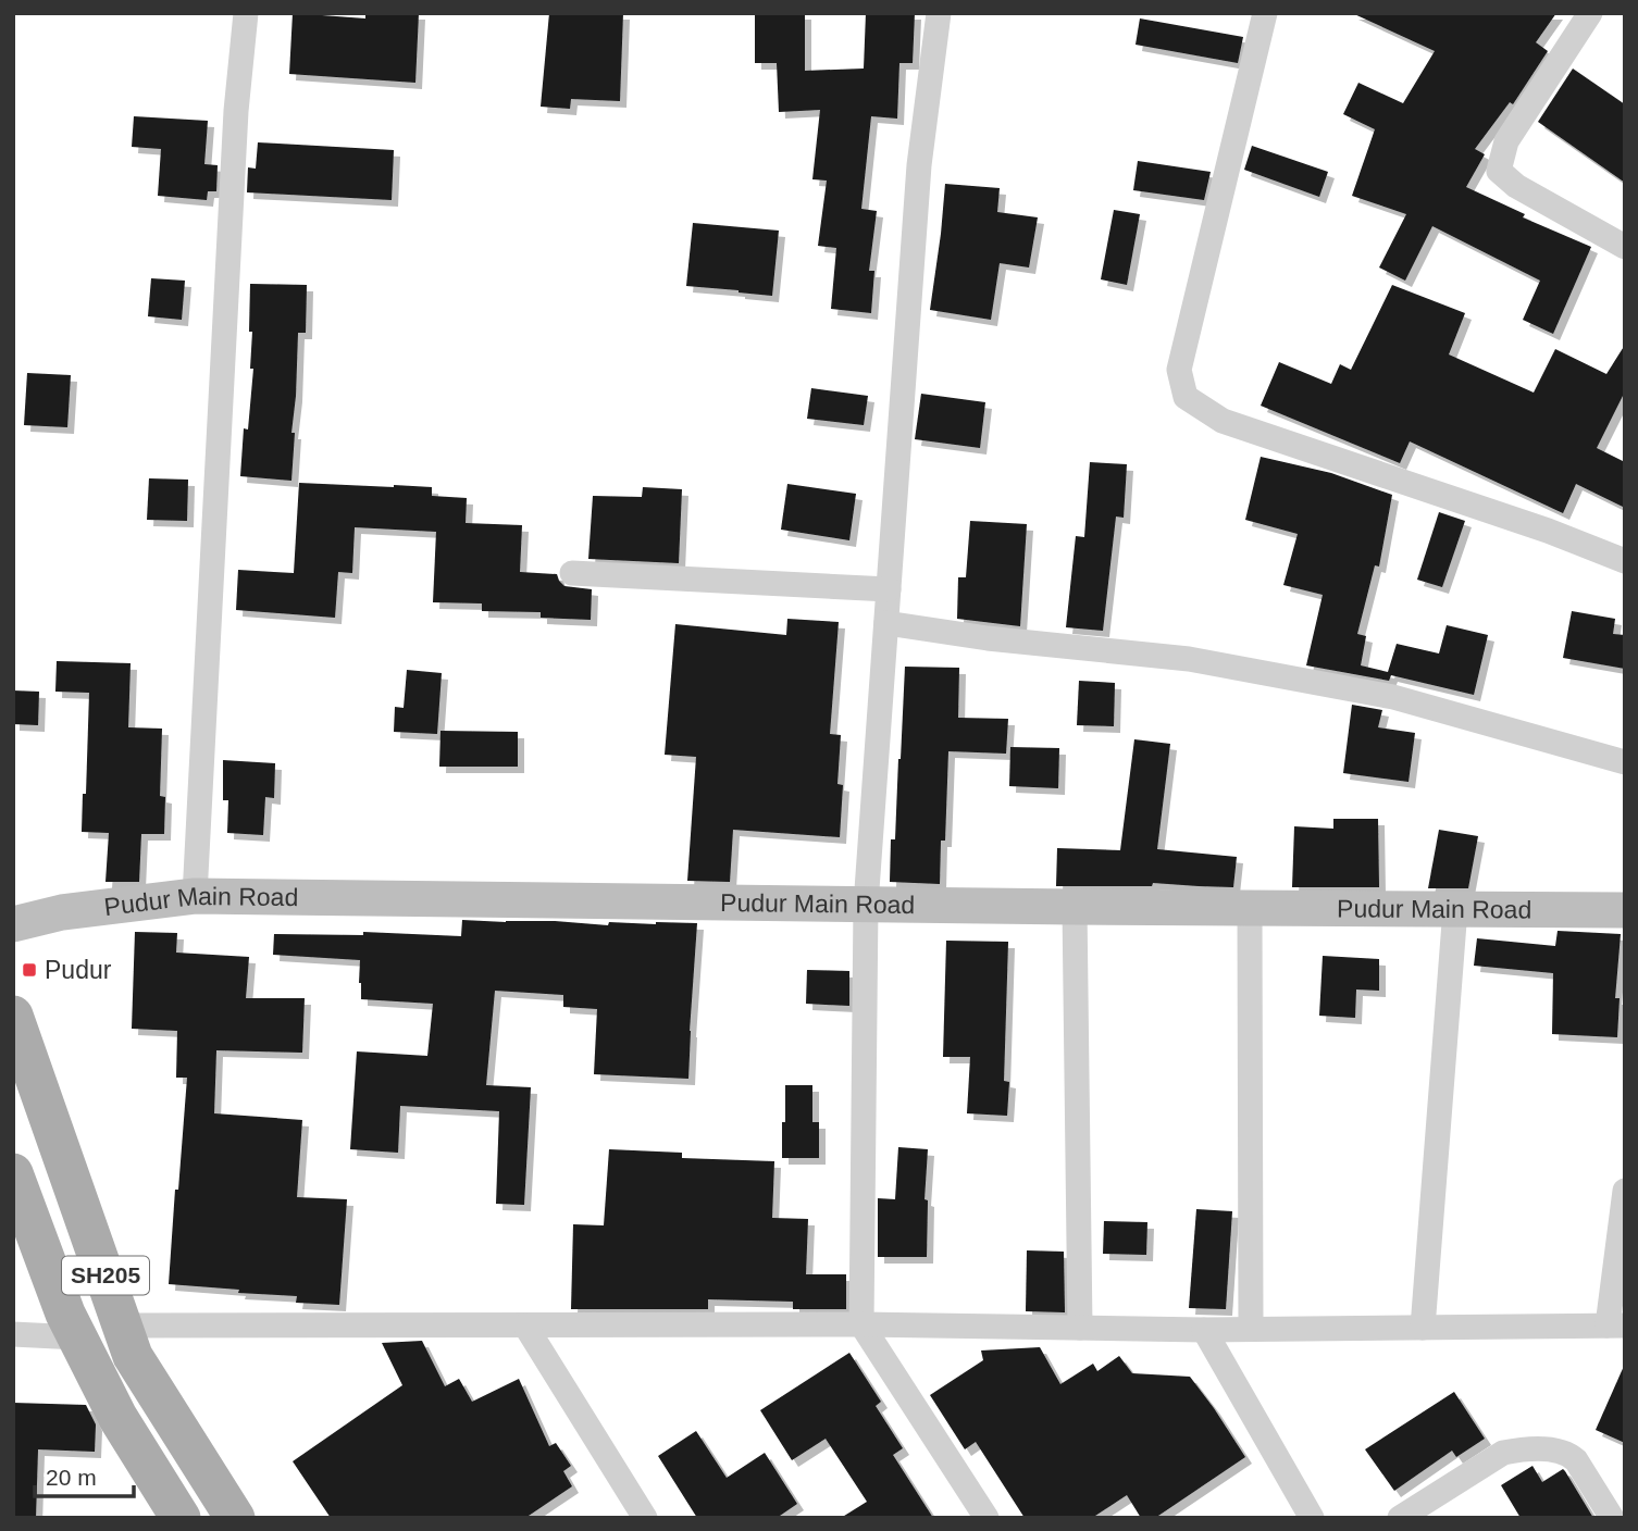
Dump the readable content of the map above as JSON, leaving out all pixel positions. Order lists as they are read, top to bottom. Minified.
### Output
{"streets":{"main road":["SH205"],"street":["Pudur Main Road"]},"places":{"transit":["Pudur"]},"scale_bar":"20 m"}
